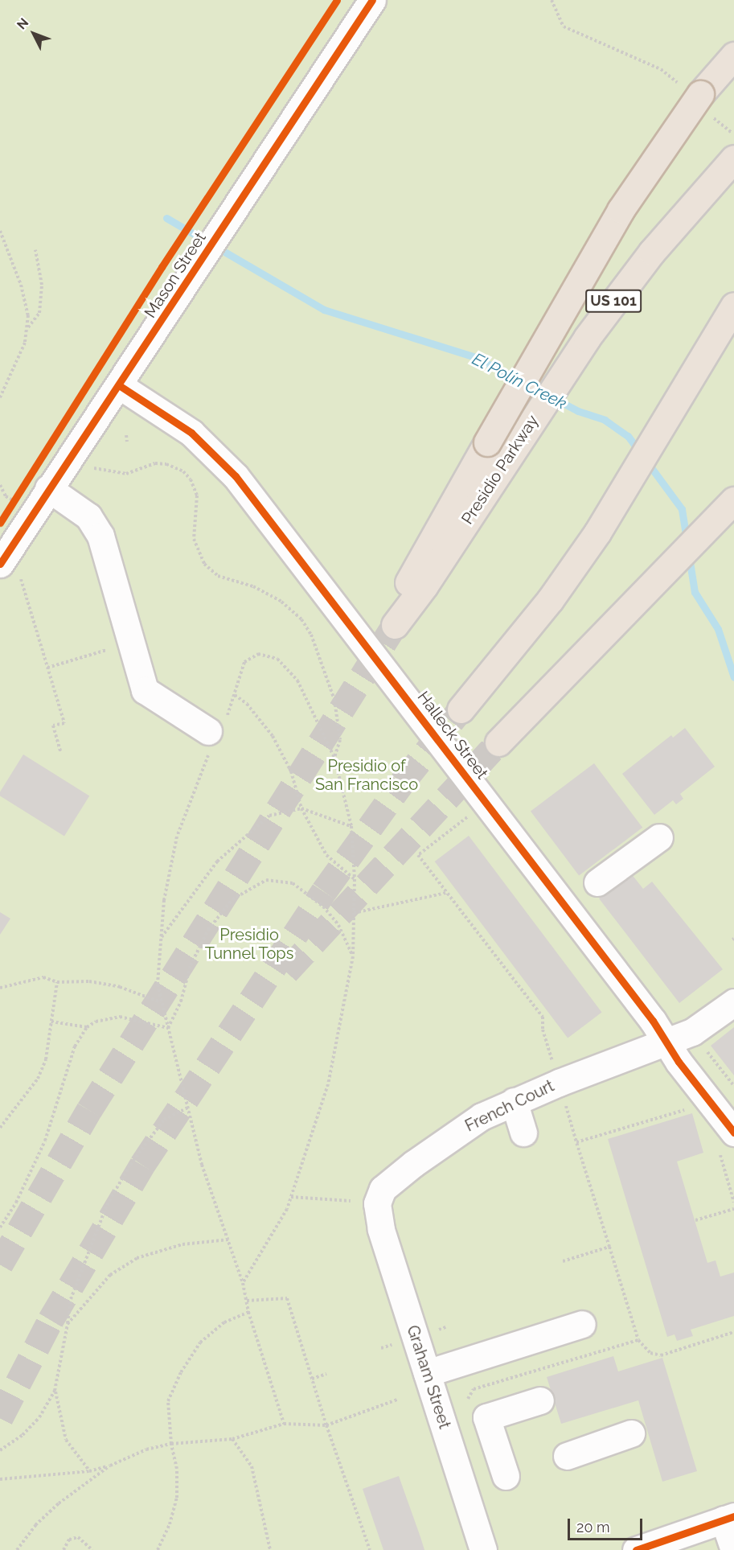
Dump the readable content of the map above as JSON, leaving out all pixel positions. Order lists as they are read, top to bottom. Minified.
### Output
{"streets":{"highway":["US 101","Presidio Parkway"],"street":["Mason Street","Halleck Street","French Court","Graham Street"]},"crossings":[["Mason Street","Halleck Street"],["Halleck Street","French Court"],["French Court","Graham Street"]],"water":["El Polín Creek"],"parks":["Presidio of San Francisco","Presidio Tunnel Tops"],"scale_bar":"20 m","north":"top left"}
